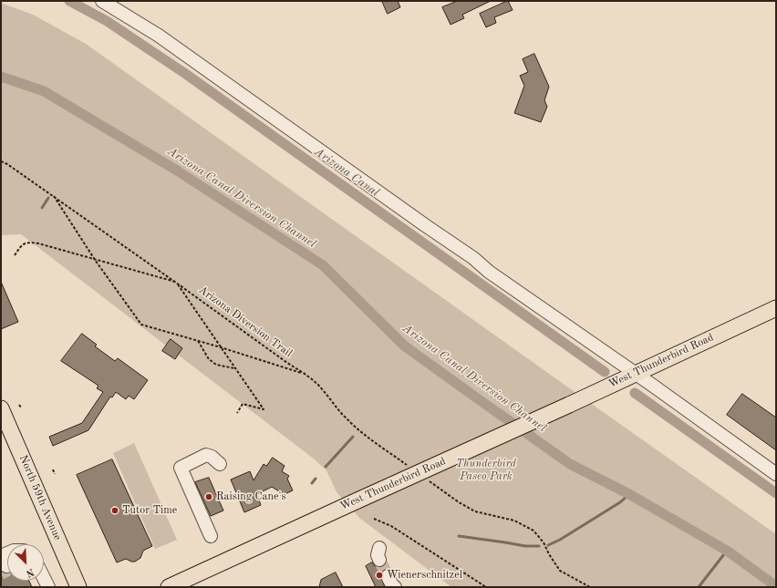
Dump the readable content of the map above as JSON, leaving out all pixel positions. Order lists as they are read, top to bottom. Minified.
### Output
{"streets":{"main road":["West Thunderbird Road","North 59th Avenue"],"path":["Arizona Diversion Trail"]},"water":["Arizona Canal","Arizona Canal Diversion Channel"],"parks":["Thunderbird Paseo Park"],"places":["Raising Cane's","Tutor Time","Wienerschnitzel"],"north":"bottom right"}
